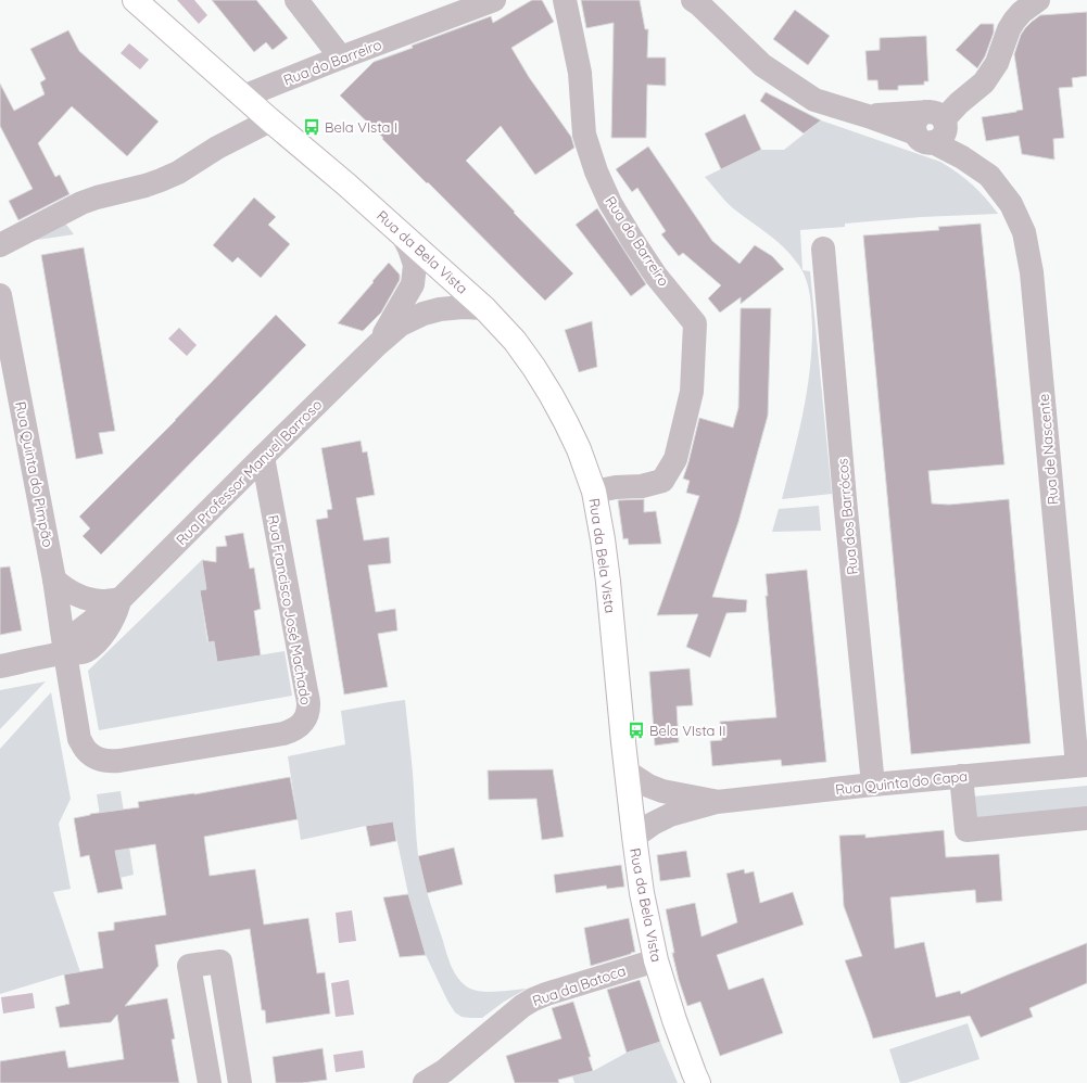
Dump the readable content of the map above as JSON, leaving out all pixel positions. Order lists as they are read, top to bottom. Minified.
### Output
{"streets":{"main road":["Rua da Bela Vista"],"street":["Rua do Barreiro","Rua de Nascente","Rua Professor Manuel Barroso","Rua Quinta do Pimpão","Rua dos Barrócos","Rua Francisco José Machado","Rua Quinta do Capa","Rua da Batoca"]},"crossings":[["Rua do Barreiro","Rua da Bela Vista"],["Rua da Bela Vista","Rua da Batoca"],["Rua de Nascente","Rua Quinta do Capa"],["Rua Professor Manuel Barroso","Rua Quinta do Pimpão"],["Rua Professor Manuel Barroso","Rua Francisco José Machado"],["Rua Quinta do Pimpão","Rua Francisco José Machado"],["Rua dos Barrócos","Rua Quinta do Capa"]],"places":{"bus stop":["Bela VIsta I","Bela VIsta II"]}}
